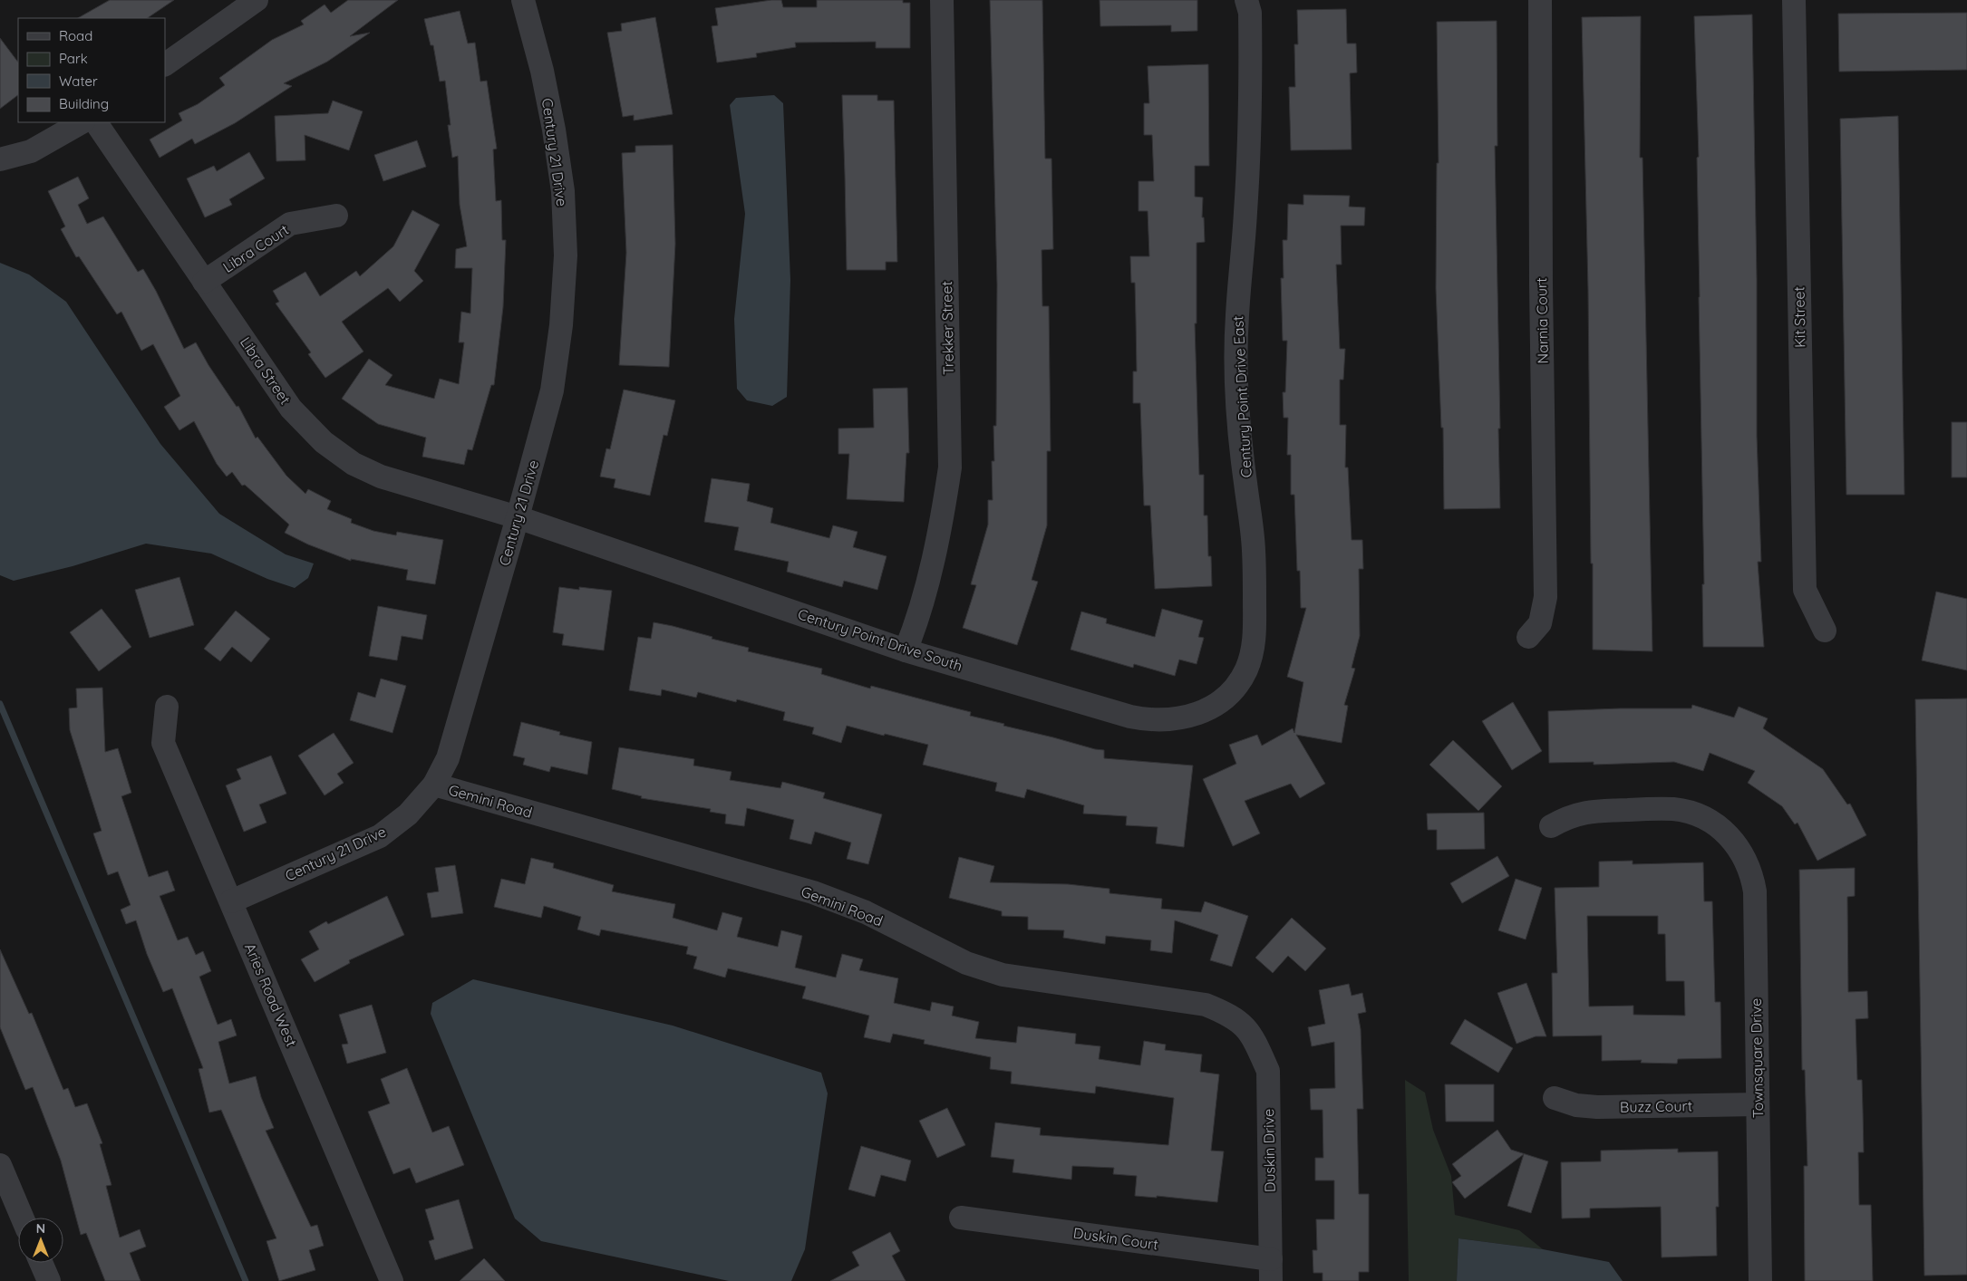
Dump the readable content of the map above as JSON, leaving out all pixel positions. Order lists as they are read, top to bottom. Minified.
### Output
{"streets":{"street":["Century 21 Drive","Libra Court","Kit Street","Narnia Court","Trekker Street","Libra Street","Century Point Drive East","Century Point Drive South","Gemini Road","Aries Road West","Townsquare Drive","Buzz Court","Duskin Drive","Duskin Court"]},"crossings":[["Century 21 Drive","Libra Street"],["Century 21 Drive","Century Point Drive South"],["Century 21 Drive","Gemini Road"],["Century 21 Drive","Aries Road West"],["Libra Court","Libra Street"],["Trekker Street","Century Point Drive South"],["Libra Street","Century Point Drive South"],["Century Point Drive East","Century Point Drive South"],["Gemini Road","Duskin Drive"],["Townsquare Drive","Buzz Court"],["Duskin Drive","Duskin Court"]],"legend":["Road","Park","Water","Building"],"north":"top"}
